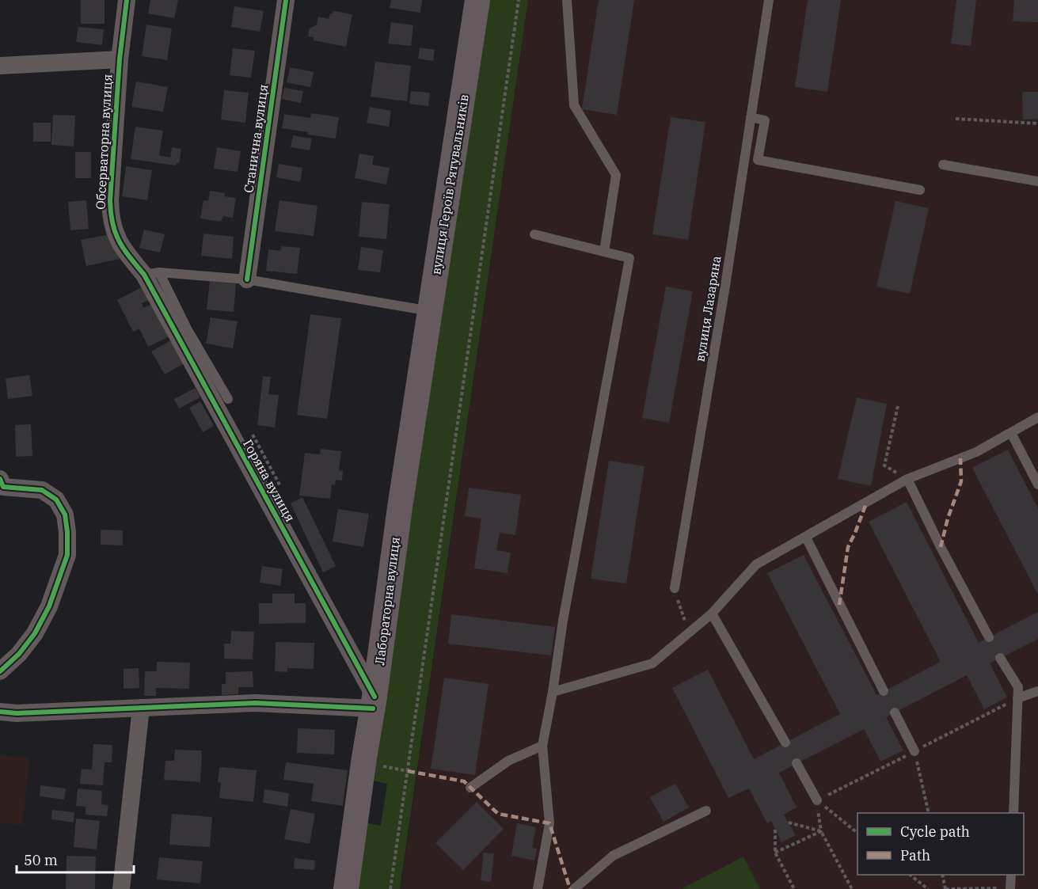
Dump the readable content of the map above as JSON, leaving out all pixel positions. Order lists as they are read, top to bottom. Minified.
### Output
{"streets":{"main road":["вулиця Героїв Рятувальників","Лабораторна вулиця"],"street":["Станична вулиця","Обсерваторна вулиця","Горяна вулиця"],"lane":["вулиця Лазаряна"]},"crossings":[["Обсерваторна вулиця","Горяна вулиця"],["вулиця Героїв Рятувальників","Лабораторна вулиця"],["Горяна вулиця","Лабораторна вулиця"]],"legend":["Cycle path","Path"],"scale_bar":"50 m"}
